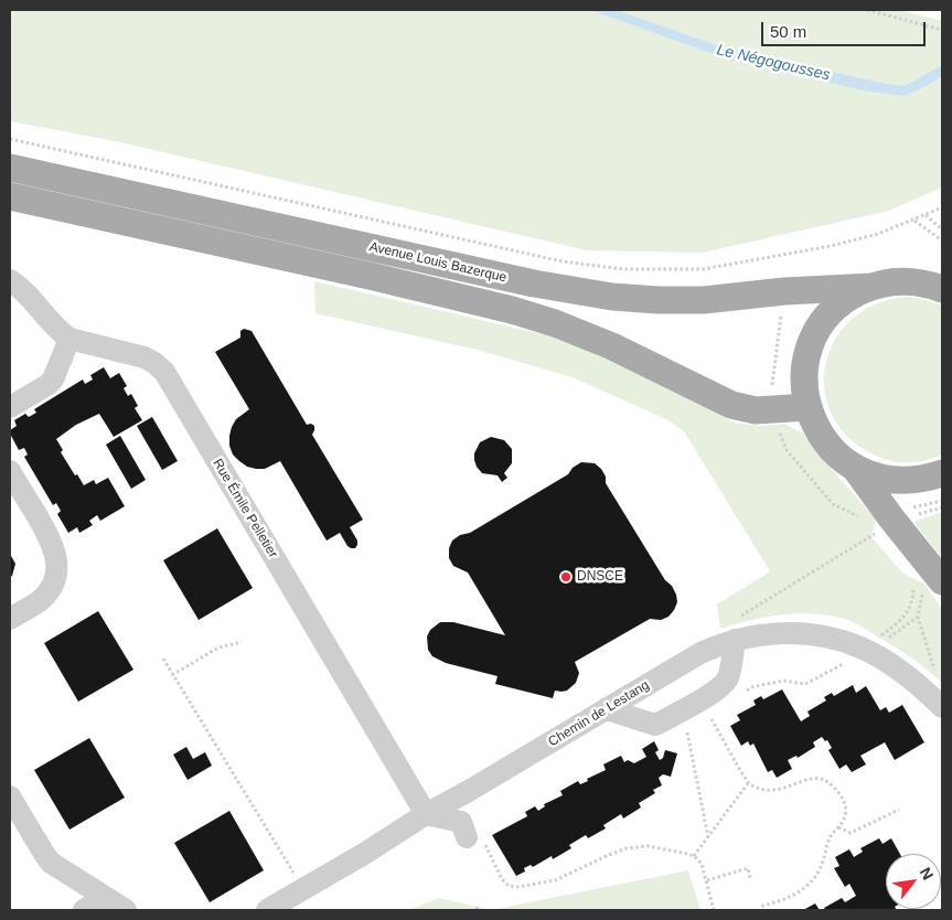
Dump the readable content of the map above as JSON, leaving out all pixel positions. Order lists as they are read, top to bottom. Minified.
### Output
{"streets":{"main road":["Avenue Louis Bazerque"],"street":["Rue Émile Pelletier","Chemin de Lestang"]},"crossings":[["Rue Émile Pelletier","Chemin de Lestang"]],"water":["Le Négogousses"],"places":["DNSCE"],"scale_bar":"50 m","north":"top right"}
